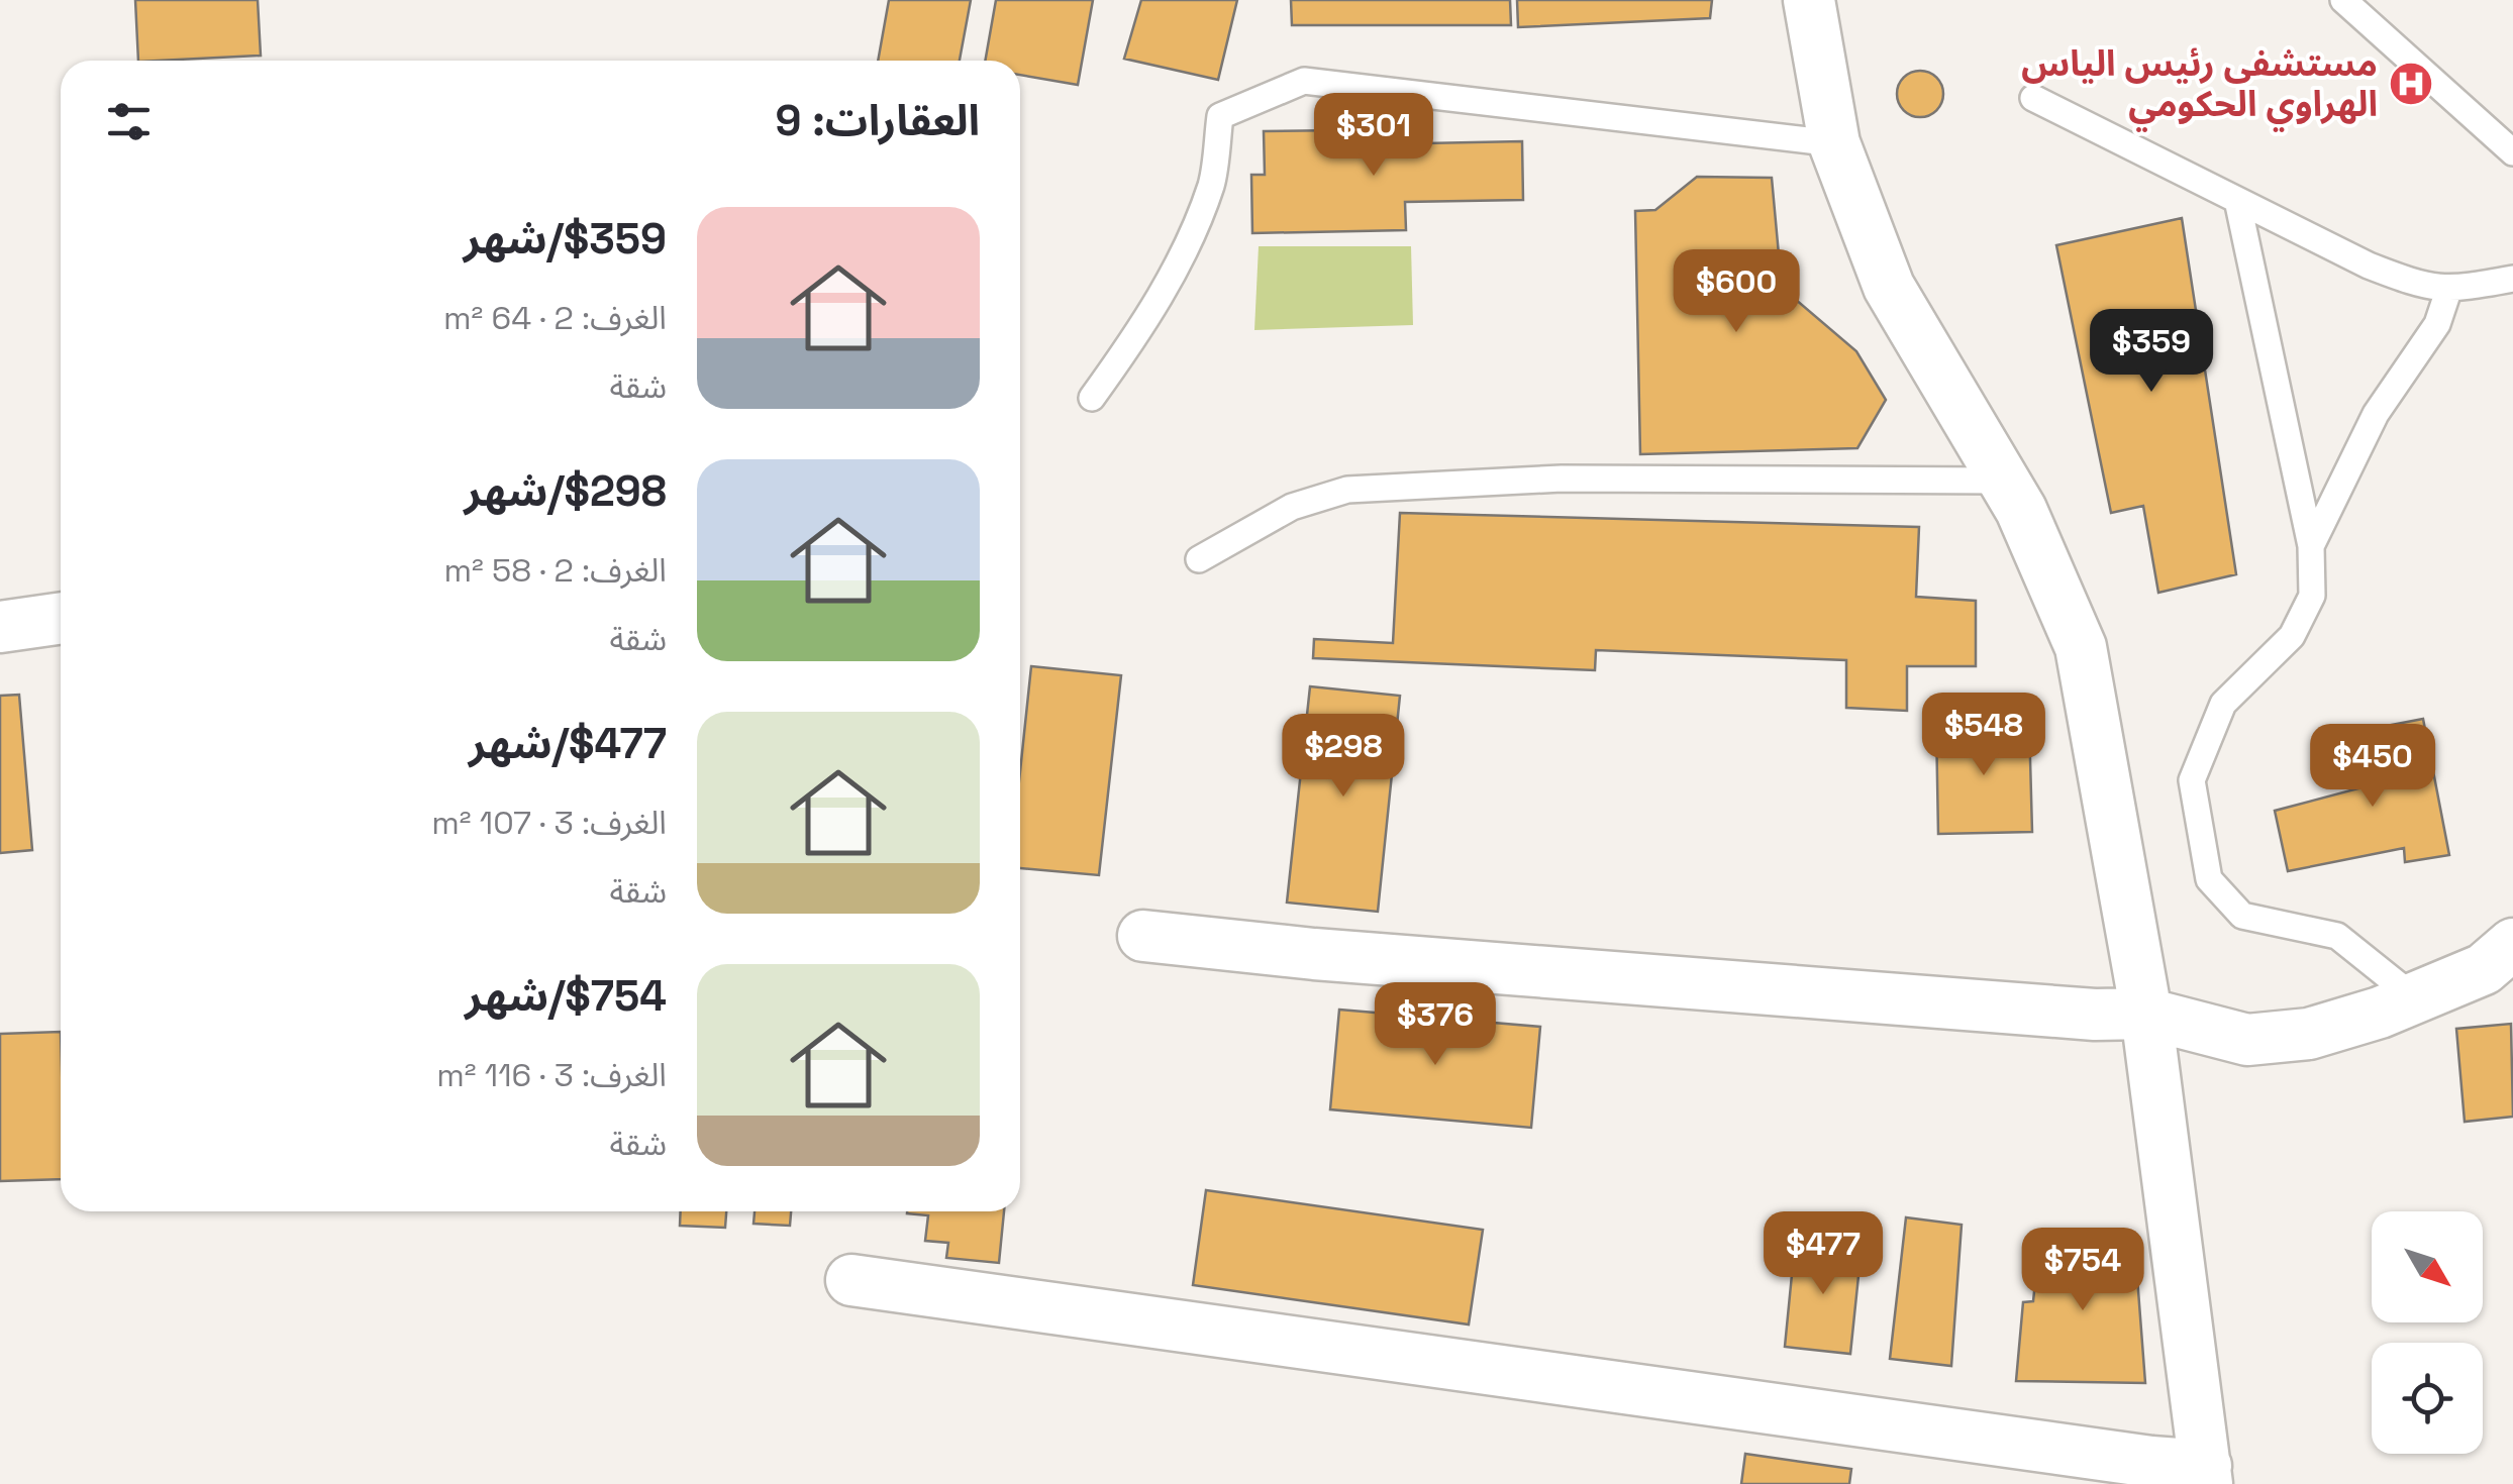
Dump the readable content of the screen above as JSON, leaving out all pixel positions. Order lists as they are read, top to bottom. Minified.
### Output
{"places":{"hospital":["مستشفى رئيس الياس الهراوي الحكومي"]},"north":"bottom right","page":{"heading":"العقارات: 9","price":["$301","$600","$359","$548","$298","$450","$376","$477","$754"],"list":[{"name":"$359/شهر","note":"الغرف: 2 · 64 m² · شقة"},{"name":"$298/شهر","note":"الغرف: 2 · 58 m² · شقة"},{"name":"$477/شهر","note":"الغرف: 3 · 107 m² · شقة"},{"name":"$754/شهر","note":"الغرف: 3 · 116 m² · شقة"}]}}
